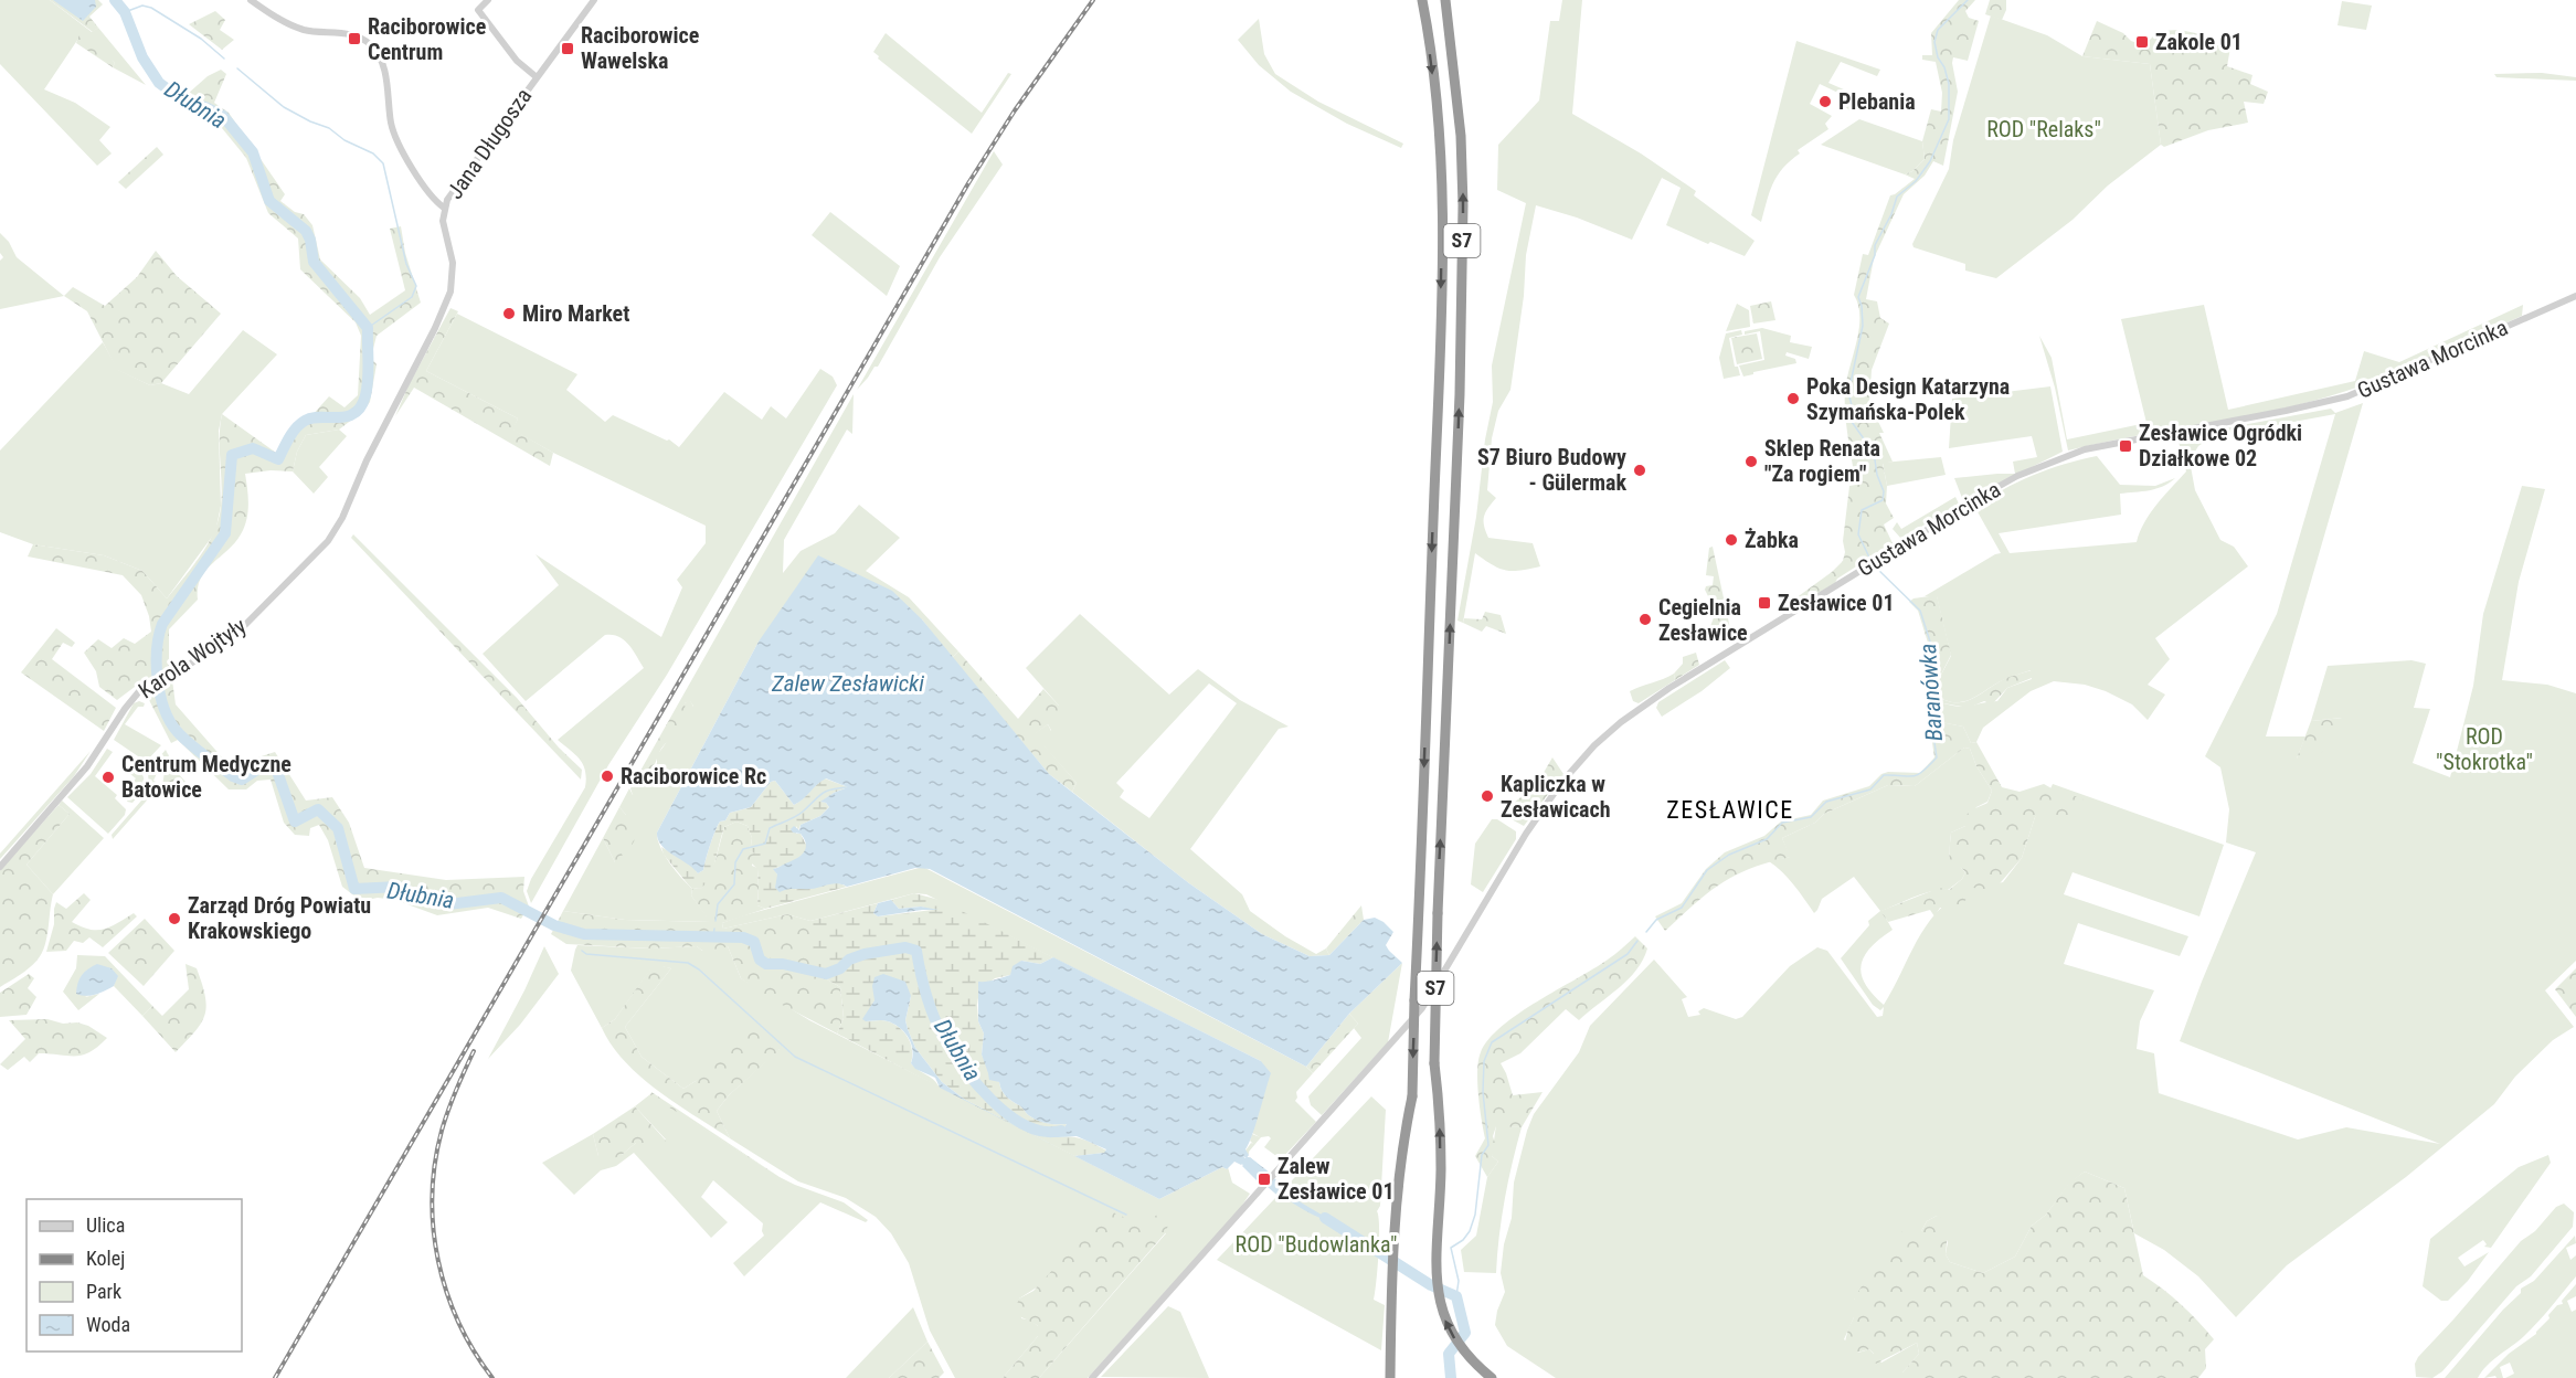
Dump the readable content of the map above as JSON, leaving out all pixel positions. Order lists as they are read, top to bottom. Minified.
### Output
{"streets":{"highway":["S7"],"street":["Jana Długosza","Gustawa Morcinka","Karola Wojtyły"]},"crossings":[["Jana Długosza","Karola Wojtyły"]],"districts":["ZESŁAWICE"],"water":["Dłubnia","Zalew Zesławicki","Baranówka"],"parks":["ROD \"Relaks\"","ROD \"Stokrotka\"","ROD \"Budowlanka\""],"places":{"transit":["Raciborowice Centrum","Zakole 01","Raciborowice Wawelska","Zesławice Ogródki Działkowe 02","Zesławice 01","Zalew Zesławice 01"],"other":["Plebania","Miro Market","Poka Design Katarzyna Szymańska-Polek","Sklep Renata \"Za rogiem\"","S7 Biuro Budowy - Gülermak","Żabka","Cegielnia Zesławice","Raciborowice Rc","Centrum Medyczne Batowice","Kapliczka w Zesławicach","Zarząd Dróg Powiatu Krakowskiego"]},"legend":["Ulica","Kolej","Park","Woda"]}
